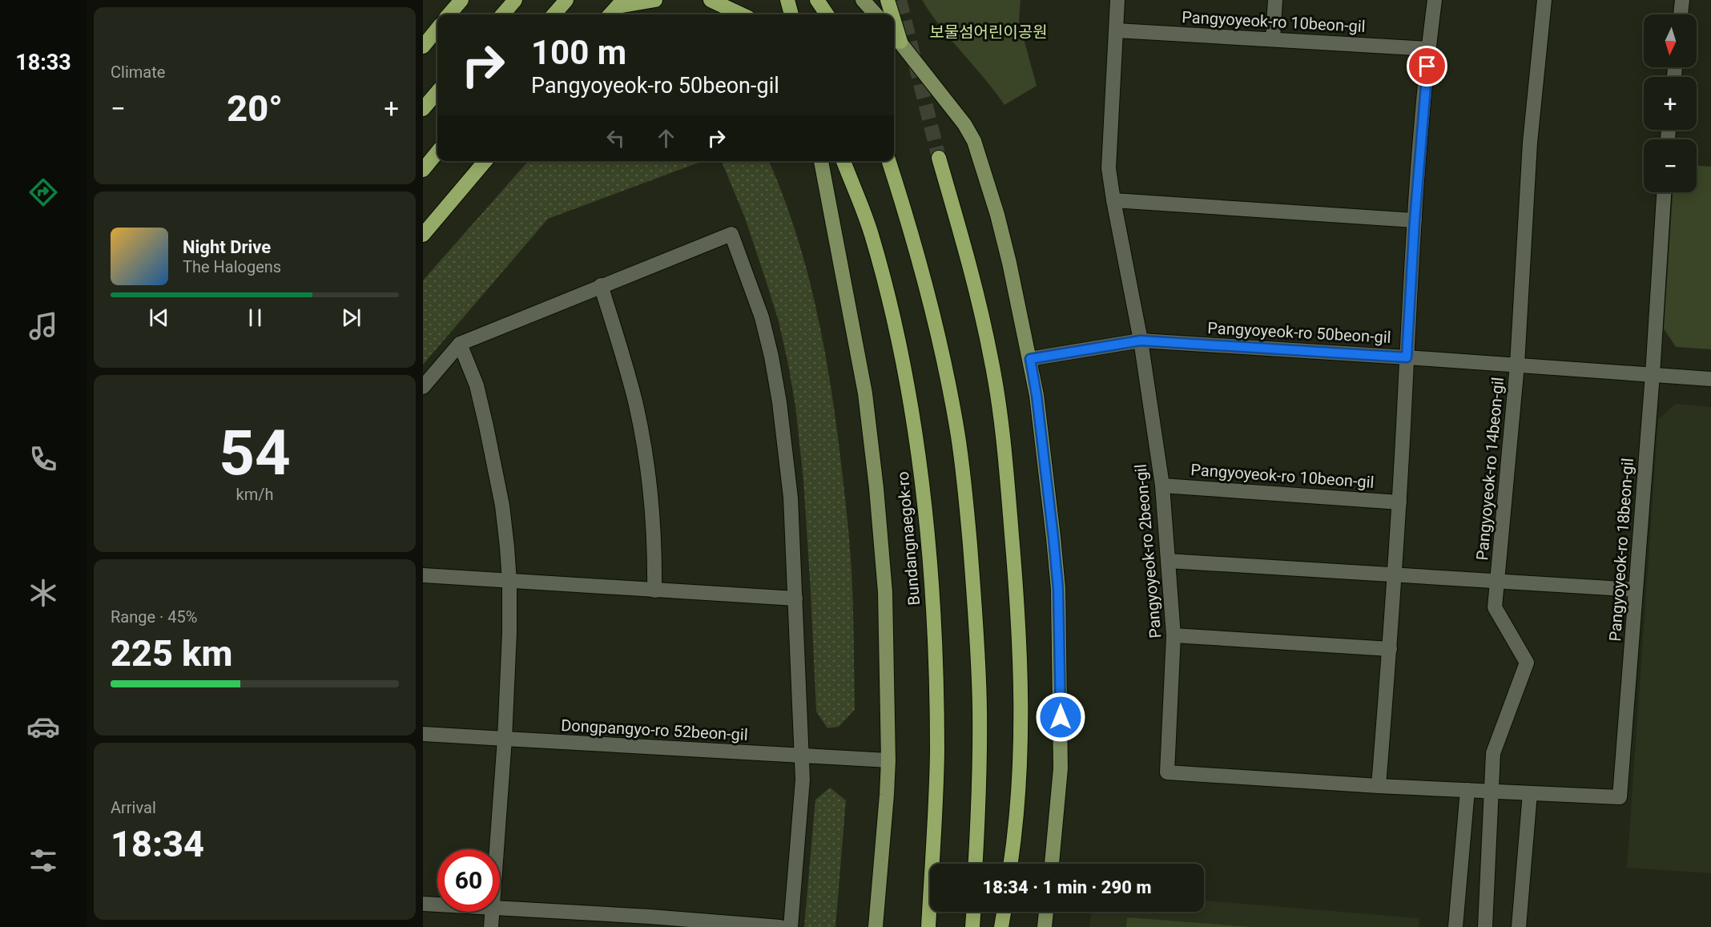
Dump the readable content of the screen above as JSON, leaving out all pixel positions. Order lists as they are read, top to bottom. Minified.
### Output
{"streets":{"highway":["Bundangnaegok-ro"],"street":["Pangyoyeok-ro 10beon-gil","Pangyoyeok-ro 50beon-gil","Pangyoyeok-ro 14beon-gil","Pangyoyeok-ro 18beon-gil","Pangyoyeok-ro 2beon-gil","Dongpangyo-ro 52beon-gil"]},"crossings":[["Pangyoyeok-ro 10beon-gil","Pangyoyeok-ro 2beon-gil"],["Pangyoyeok-ro 50beon-gil","Pangyoyeok-ro 14beon-gil"],["Pangyoyeok-ro 50beon-gil","Pangyoyeok-ro 18beon-gil"],["Pangyoyeok-ro 50beon-gil","Pangyoyeok-ro 2beon-gil"],["Pangyoyeok-ro 14beon-gil","Pangyoyeok-ro 18beon-gil"],["Pangyoyeok-ro 14beon-gil","Pangyoyeok-ro 2beon-gil"],["Pangyoyeok-ro 18beon-gil","Pangyoyeok-ro 2beon-gil"]],"parks":["보물섬어린이공원"],"north":"bottom","page":{"tabs":"18:33","tile":["Climate",["54","km/h"],["Range · 45%","225 km"],["Arrival","18:34"]],"map_buttons":["+","−"],"turn":["100 m","Pangyoyeok-ro 50beon-gil"],"heat":["−","20°","+"],"song":["Night Drive","The Halogens"],"limit":"60","trip":"18:34 · 1 min · 290 m"}}
